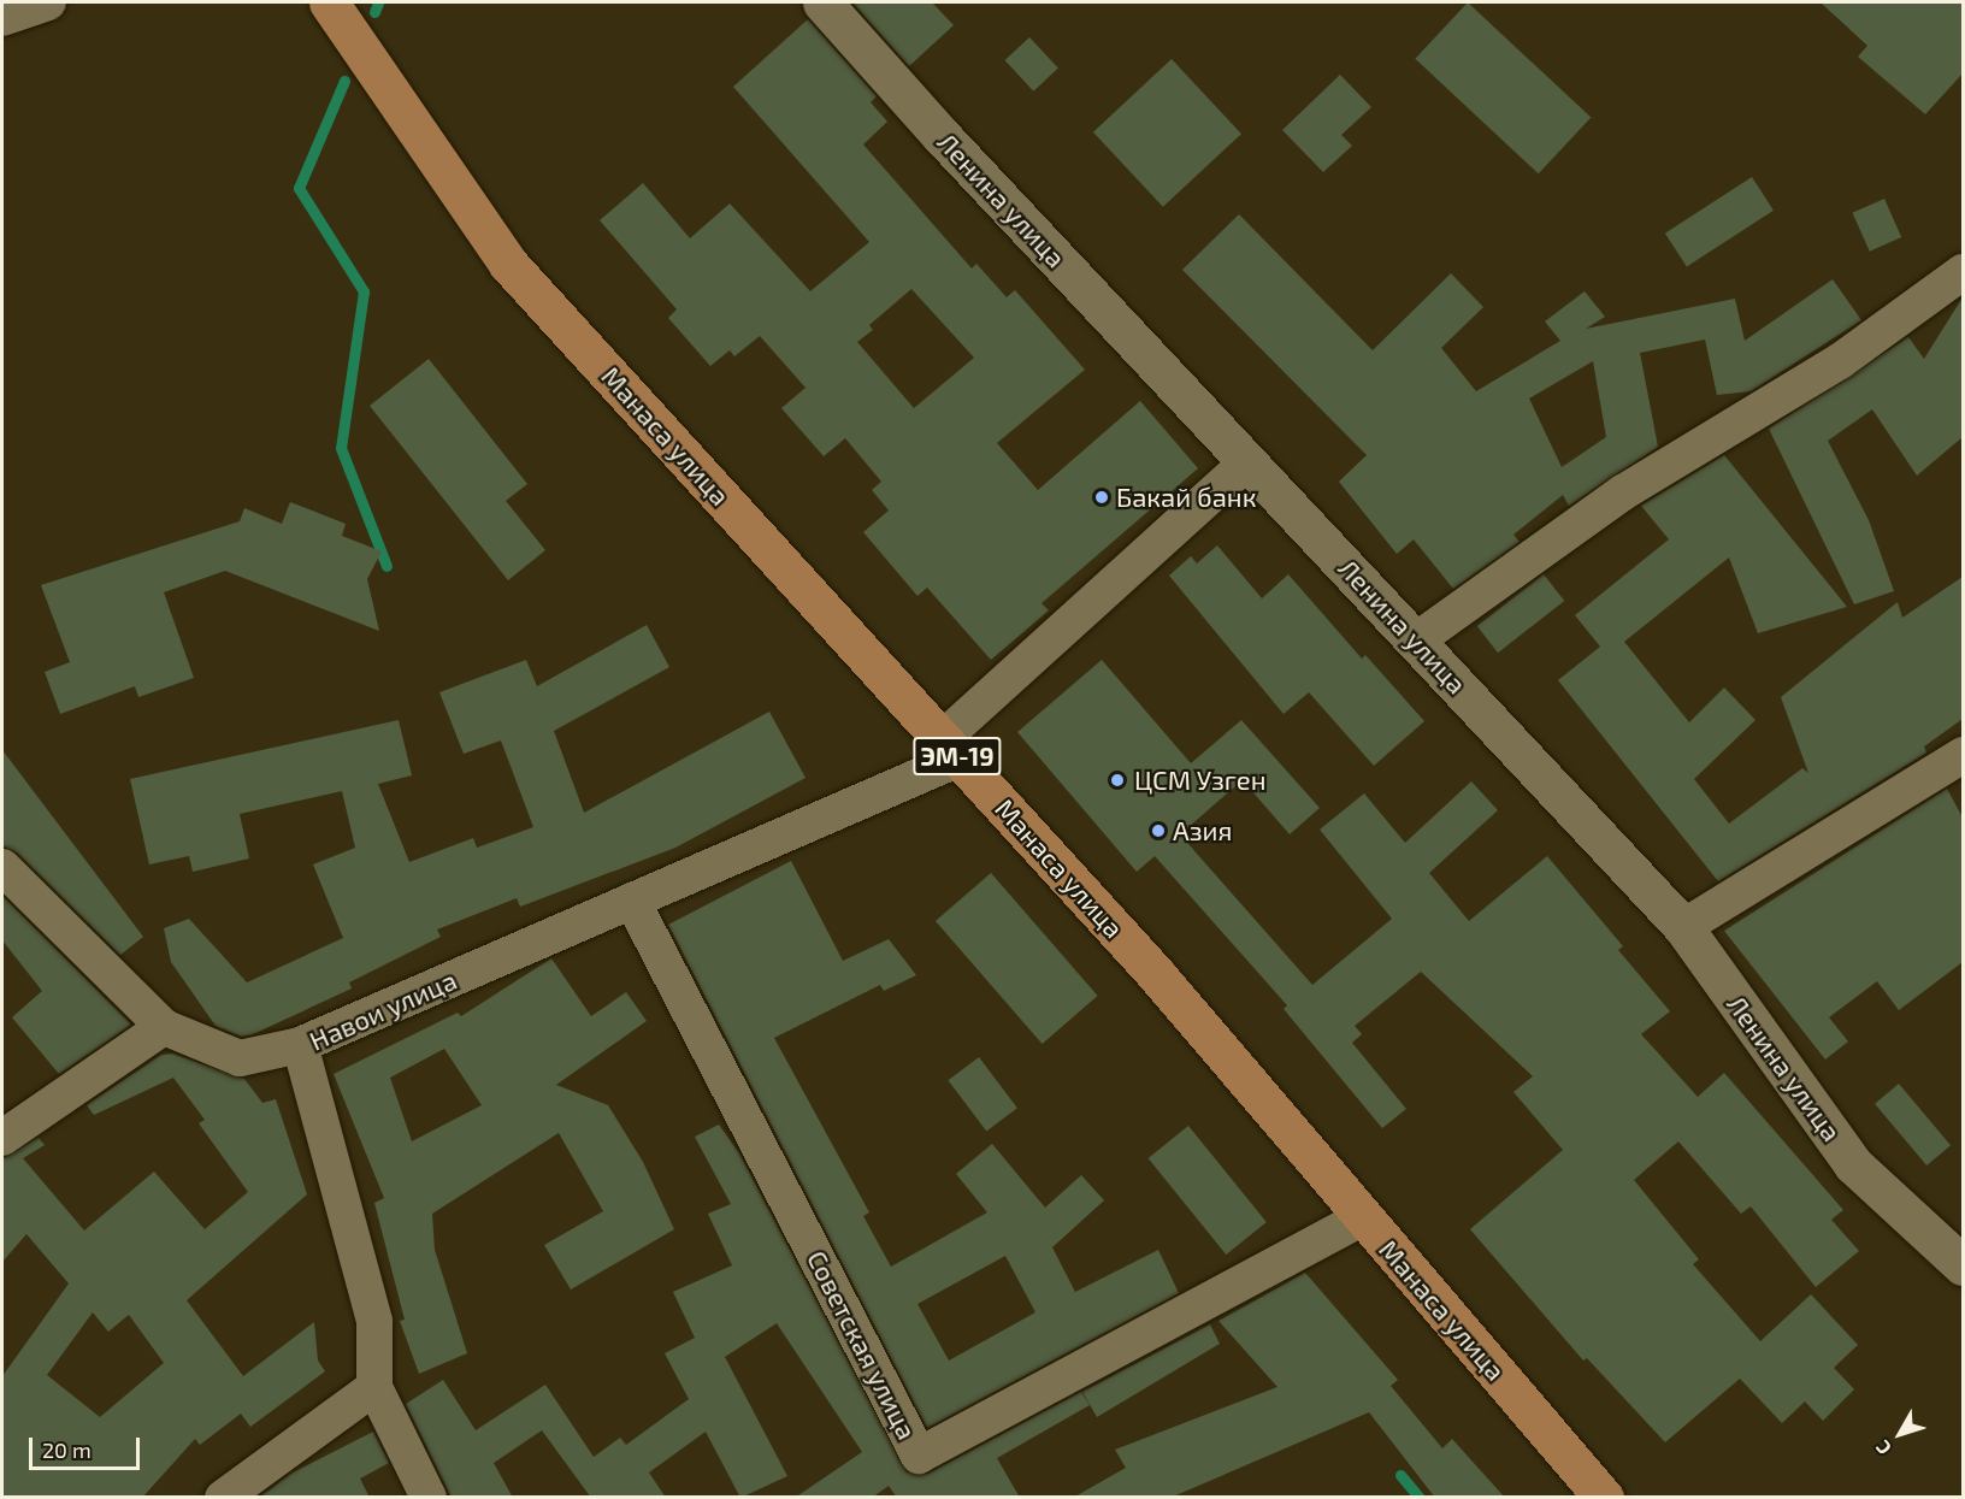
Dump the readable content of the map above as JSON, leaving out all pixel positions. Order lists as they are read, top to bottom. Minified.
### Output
{"streets":{"main road":["Манаса улица","ЭМ-19"],"street":["Ленина улица","Навои улица","Советская улица"]},"crossings":[["Ленина улица","Навои улица"],["Манаса улица","Навои улица"],["Манаса улица","Советская улица"],["Навои улица","Советская улица"]],"places":["Бакай банк","ЦСМ Узген","Азия"],"scale_bar":"20 m","north":"bottom left"}
